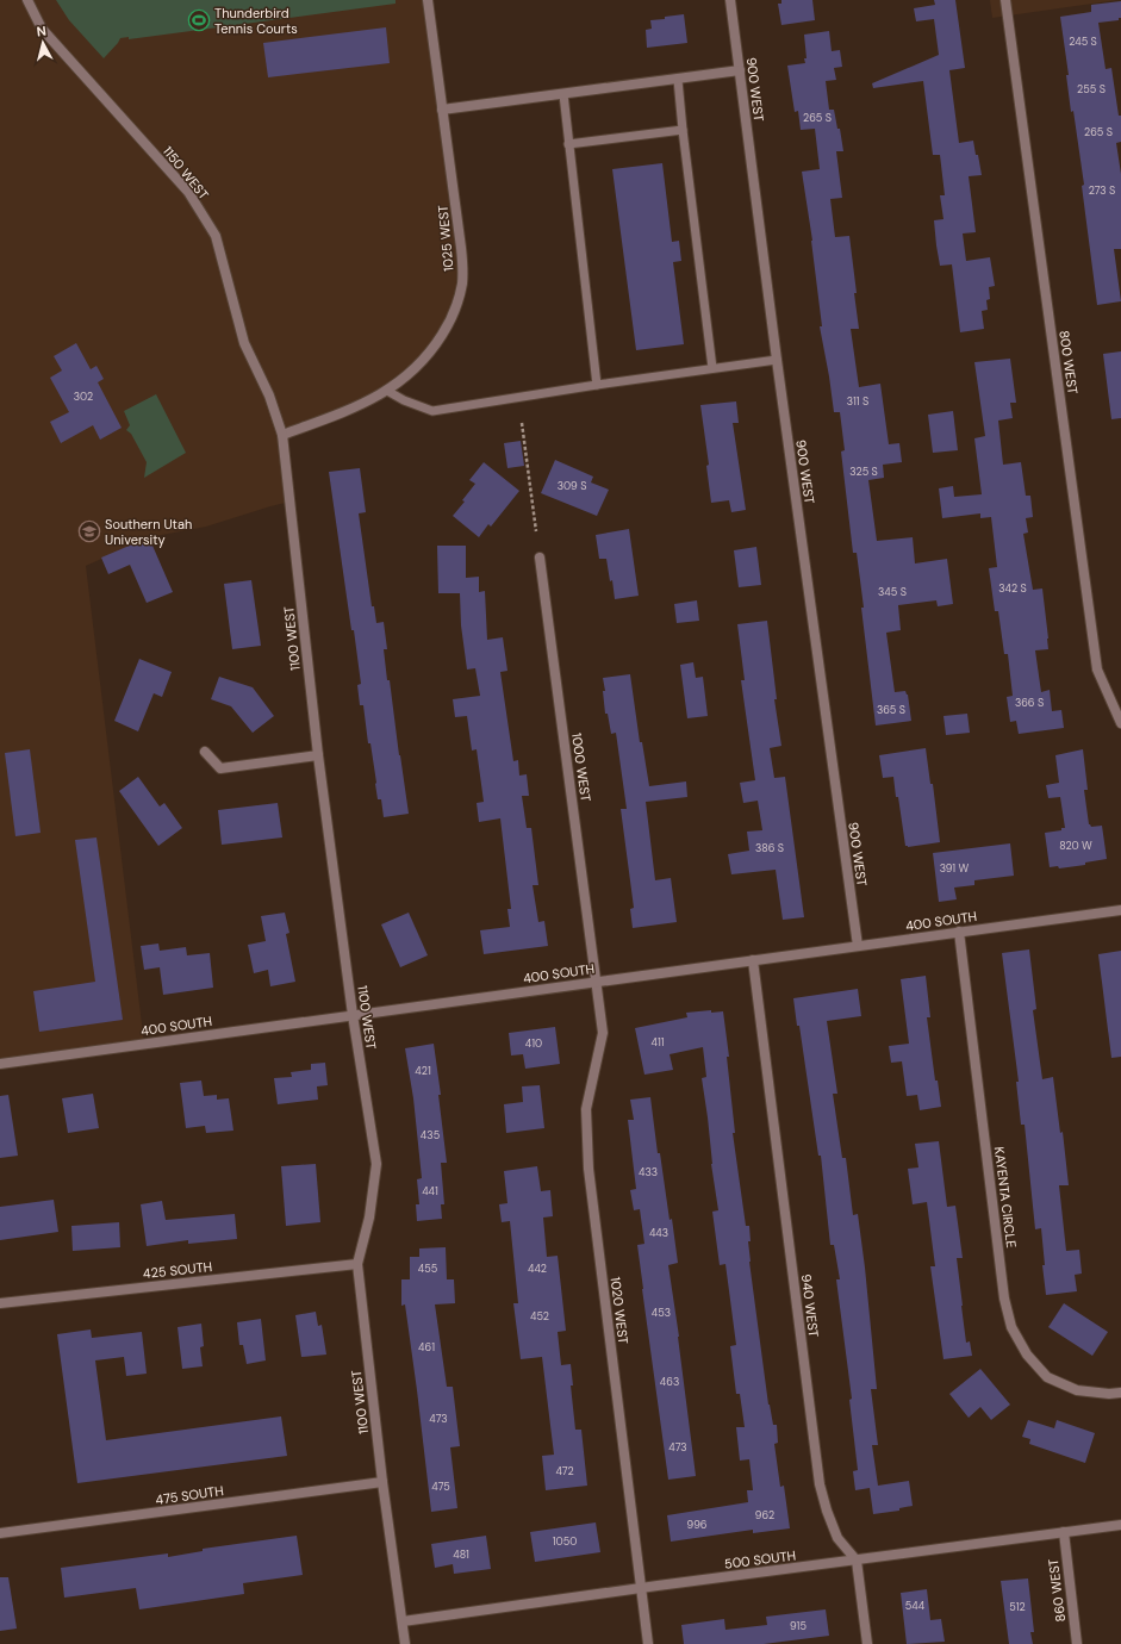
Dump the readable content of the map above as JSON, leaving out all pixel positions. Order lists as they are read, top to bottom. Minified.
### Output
{"streets":{"street":["900 WEST","1150 WEST","1025 WEST","800 WEST","1100 WEST","1000 WEST","400 SOUTH","KAYENTA CIRCLE","425 SOUTH","940 WEST","1020 WEST","475 SOUTH","500 SOUTH","860 WEST"]},"crossings":[["900 WEST","400 SOUTH"],["1150 WEST","1100 WEST"],["1025 WEST","1100 WEST"],["1100 WEST","400 SOUTH"],["1100 WEST","425 SOUTH"],["1100 WEST","475 SOUTH"],["1100 WEST","500 SOUTH"],["1000 WEST","400 SOUTH"],["1000 WEST","1020 WEST"],["400 SOUTH","KAYENTA CIRCLE"],["400 SOUTH","940 WEST"],["400 SOUTH","1020 WEST"],["940 WEST","500 SOUTH"],["1020 WEST","500 SOUTH"],["500 SOUTH","860 WEST"]],"places":{"sports":["Thunderbird Tennis Courts"],"school or university":["Southern Utah University"]},"house_numbers":["245 S","255 S","265 S","265 S","273 S","302","311 S","325 S","309 S","342 S","345 S","366 S","365 S","820 W","386 S","391 W","411","410","421","435","433","441","443","455","442","453","452","461","463","473","473","472","475","962","996","1050","481","544","512","915"],"north":"top"}
